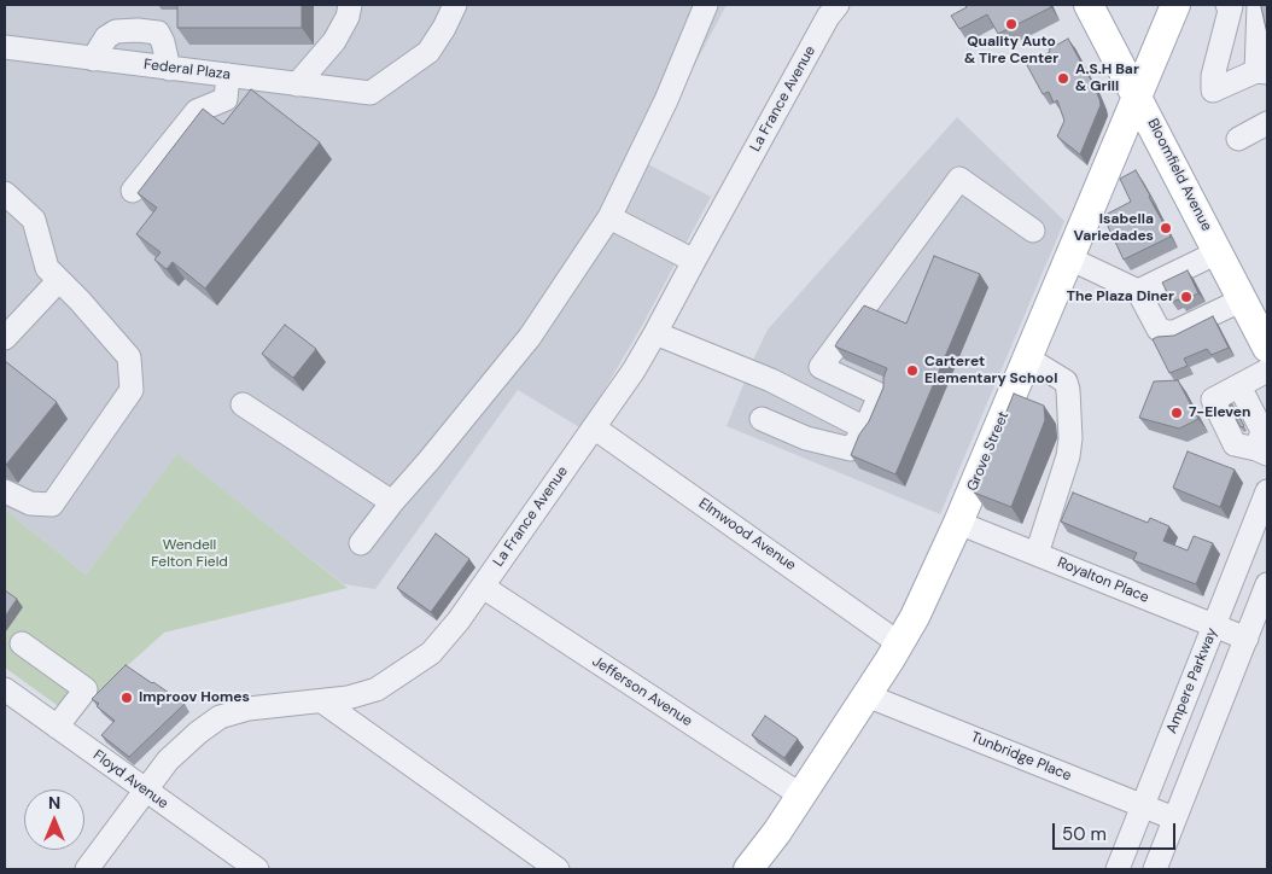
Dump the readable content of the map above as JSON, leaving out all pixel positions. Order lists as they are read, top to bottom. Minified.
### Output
{"streets":{"main road":["Bloomfield Avenue","Grove Street"],"street":["Federal Plaza","La France Avenue","Elmwood Avenue","Royalton Place","Ampere Parkway","Jefferson Avenue","Tunbridge Place","Floyd Avenue"]},"crossings":[["La France Avenue","Elmwood Avenue"],["La France Avenue","Jefferson Avenue"],["La France Avenue","Floyd Avenue"],["Bloomfield Avenue","Grove Street"],["Grove Street","Elmwood Avenue"],["Grove Street","Royalton Place"],["Grove Street","Jefferson Avenue"],["Grove Street","Tunbridge Place"],["Royalton Place","Ampere Parkway"],["Ampere Parkway","Tunbridge Place"]],"parks":["Wendell Felton Field"],"places":["Quality Auto & Tire Center","A.S.H Bar & Grill","Isabella Variedades","The Plaza Diner","Carteret Elementary School","7-Eleven","Improov Homes"],"scale_bar":"50 m","north":"top"}
